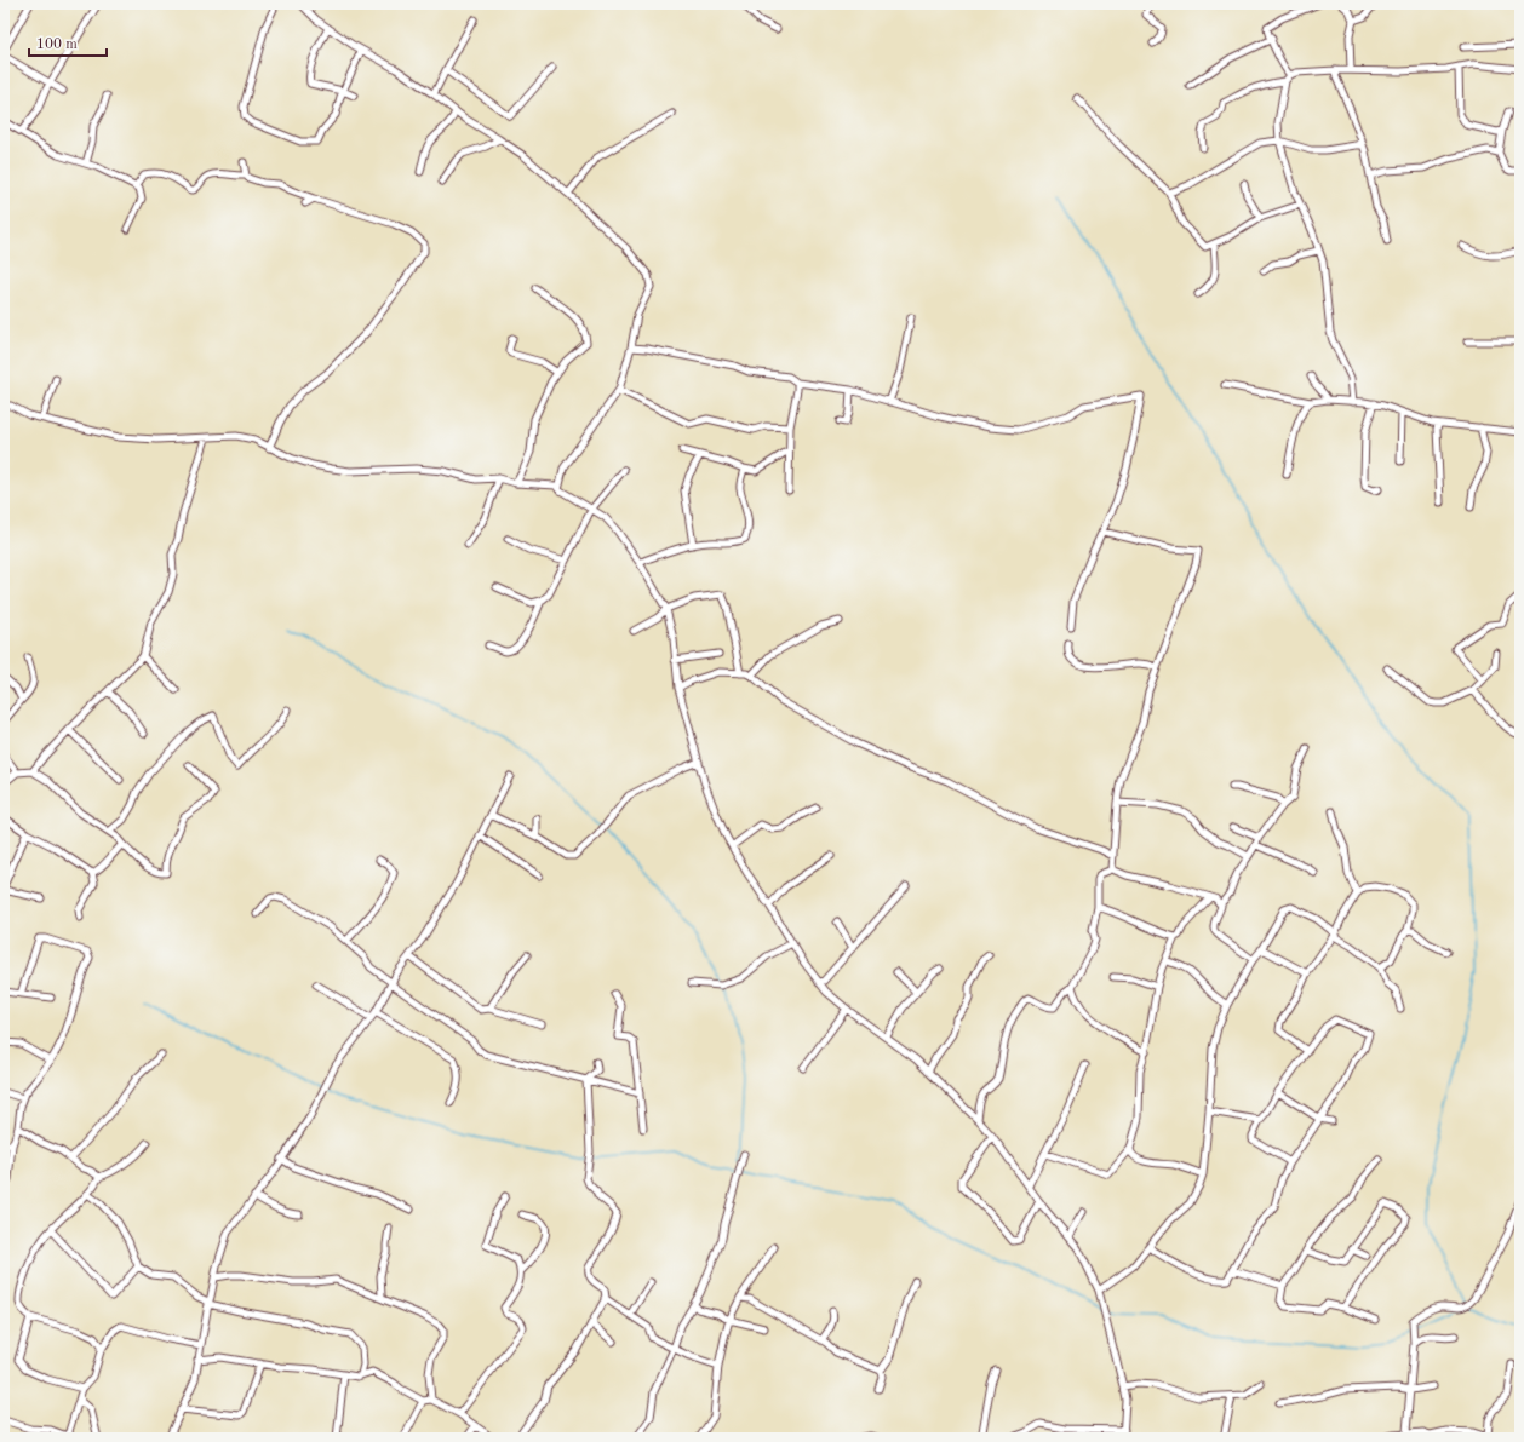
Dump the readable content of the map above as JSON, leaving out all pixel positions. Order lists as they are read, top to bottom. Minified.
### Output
{"scale_bar":"100 m"}
